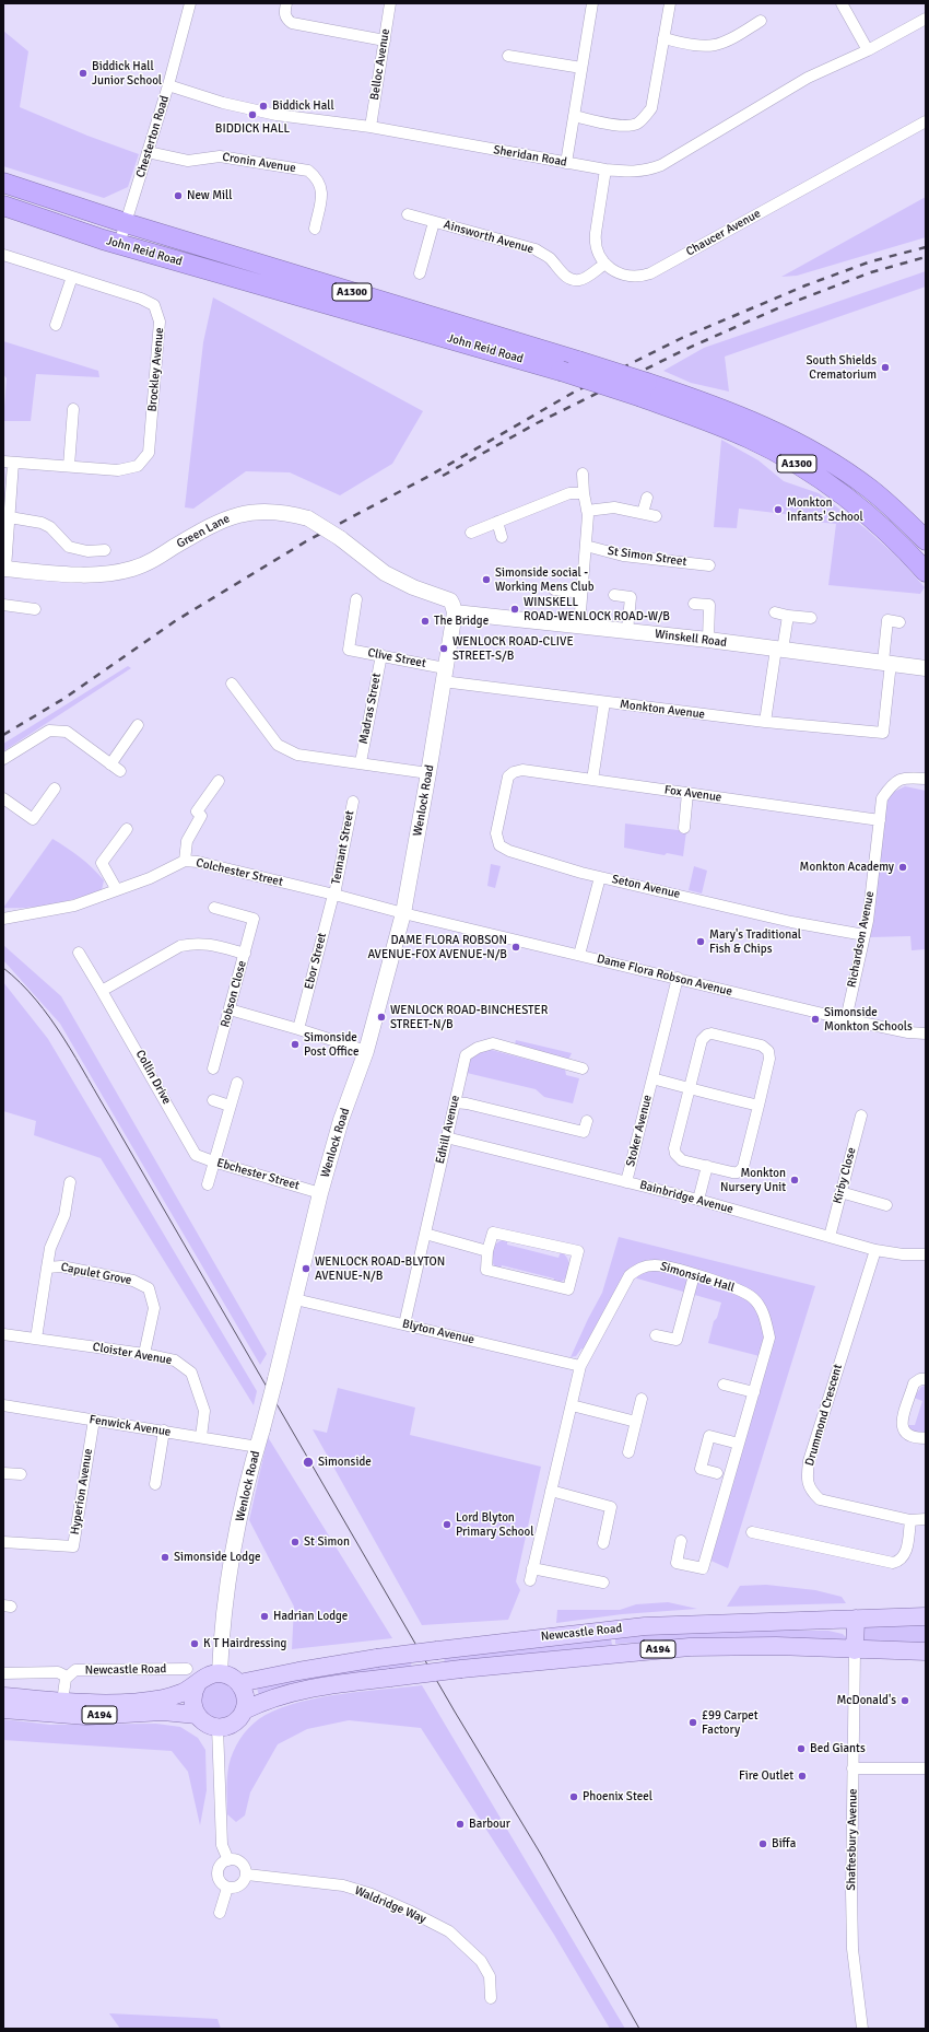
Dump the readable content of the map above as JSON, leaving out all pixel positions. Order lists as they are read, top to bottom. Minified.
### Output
{"streets":{"highway":["John Reid Road","A1300"],"main road":["Newcastle Road","A194"],"street":["Belloc Avenue","Chesterton Road","Sheridan Road","Cronin Avenue","Chaucer Avenue","Ainsworth Avenue","Brockley Avenue","Green Lane","St Simon Street","Winskell Road","Clive Street","Madras Street","Monkton Avenue","Fox Avenue","Wenlock Road","Tennant Street","Colchester Street","Seton Avenue","Richardson Avenue","Ebor Street","Dame Flora Robson Avenue","Robson Close","Collin Drive","Edhill Avenue","Stoker Avenue","Ebchester Street","Kirby Close","Bainbridge Avenue","Capulet Grove","Simonside Hall","Blyton Avenue","Cloister Avenue","Drummond Crescent","Fenwick Avenue","Hyperion Avenue","Shaftesbury Avenue","Waldridge Way"]},"crossings":[["Belloc Avenue","Sheridan Road"],["Chesterton Road","Sheridan Road"],["Chesterton Road","Cronin Avenue"],["Chesterton Road","John Reid Road"],["Sheridan Road","Chaucer Avenue"],["Chaucer Avenue","Ainsworth Avenue"],["Brockley Avenue","Green Lane"],["Green Lane","Winskell Road"],["Green Lane","Wenlock Road"],["Winskell Road","Monkton Avenue"],["Winskell Road","Wenlock Road"],["Clive Street","Madras Street"],["Clive Street","Monkton Avenue"],["Clive Street","Wenlock Road"],["Monkton Avenue","Wenlock Road"],["Fox Avenue","Seton Avenue"],["Fox Avenue","Richardson Avenue"],["Wenlock Road","Colchester Street"],["Wenlock Road","Dame Flora Robson Avenue"],["Wenlock Road","Ebchester Street"],["Wenlock Road","Blyton Avenue"],["Wenlock Road","Fenwick Avenue"],["Wenlock Road","Newcastle Road"],["Wenlock Road","A194"],["Tennant Street","Colchester Street"],["Tennant Street","Ebor Street"],["Colchester Street","Ebor Street"],["Colchester Street","Dame Flora Robson Avenue"],["Seton Avenue","Richardson Avenue"],["Richardson Avenue","Dame Flora Robson Avenue"],["Dame Flora Robson Avenue","Stoker Avenue"],["Collin Drive","Ebchester Street"],["Edhill Avenue","Bainbridge Avenue"],["Edhill Avenue","Blyton Avenue"],["Stoker Avenue","Bainbridge Avenue"],["Kirby Close","Bainbridge Avenue"],["Bainbridge Avenue","Drummond Crescent"],["Capulet Grove","Cloister Avenue"],["Simonside Hall","Blyton Avenue"],["Cloister Avenue","Fenwick Avenue"],["Fenwick Avenue","Hyperion Avenue"],["Newcastle Road","A194"],["Newcastle Road","Shaftesbury Avenue"]],"places":["Biddick Hall Junior School","Biddick Hall","BIDDICK HALL","New Mill","South Shields Crematorium","Monkton Infants' School","Simonside social - Working Mens Club","WINSKELL ROAD-WENLOCK ROAD-W/B","The Bridge","WENLOCK ROAD-CLIVE STREET-S/B","Monkton Academy","Mary's Traditional Fish & Chips","DAME FLORA ROBSON AVENUE-FOX AVENUE-N/B","WENLOCK ROAD-BINCHESTER STREET-N/B","Simonside Monkton Schools","Simonside Post Office","Monkton Nursery Unit","WENLOCK ROAD-BLYTON AVENUE-N/B","Simonside","Lord Blyton Primary School","St Simon","Simonside Lodge","Hadrian Lodge","K T Hairdressing","McDonald's","£99 Carpet Factory","Bed Giants","Fire Outlet","Phoenix Steel","Barbour","Biffa"]}
